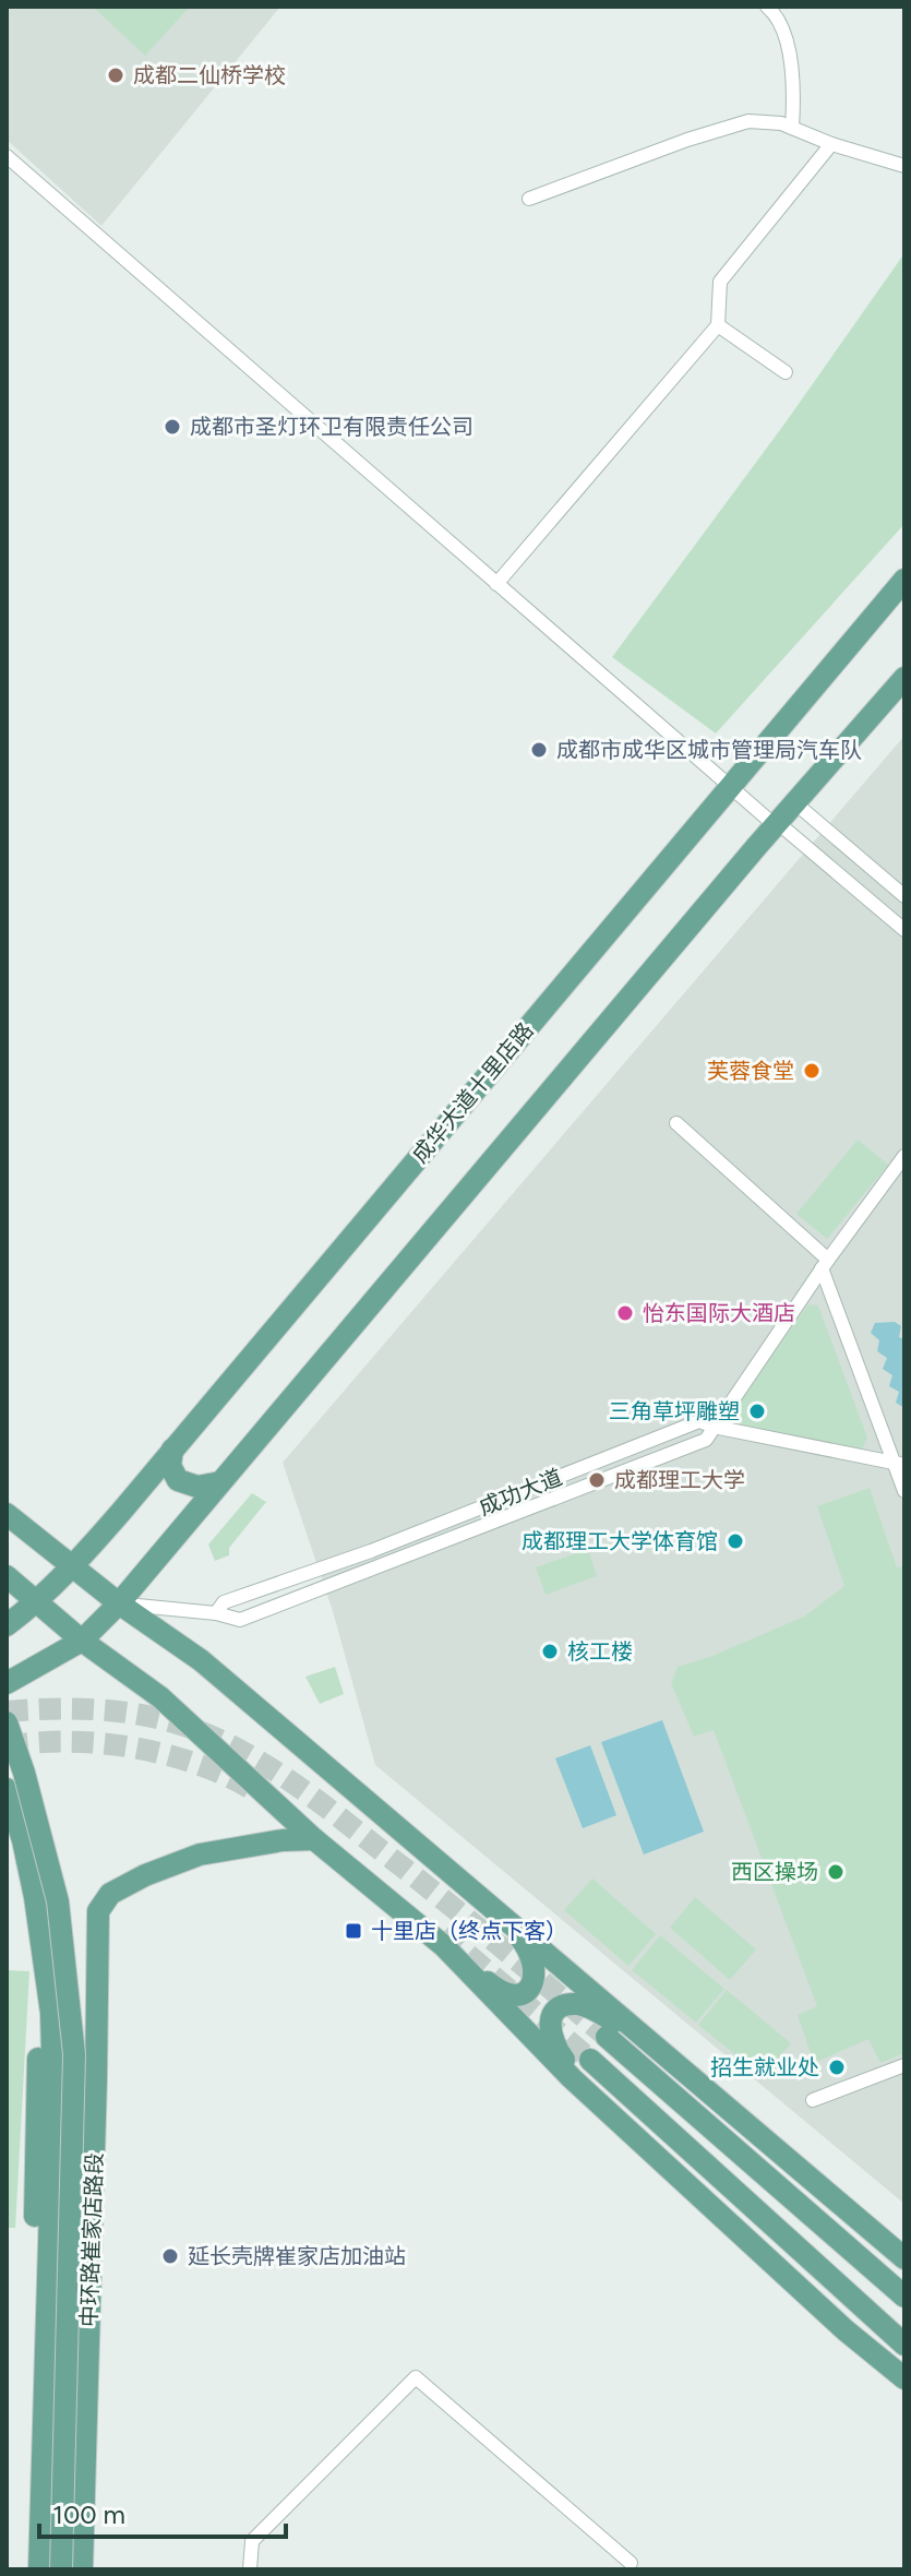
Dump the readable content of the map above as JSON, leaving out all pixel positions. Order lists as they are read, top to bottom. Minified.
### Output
{"streets":{"main road":["成华大道十里店路","中环路崔家店路段"],"street":["成功大道"]},"places":{"other":["成都二仙桥学校","成都市圣灯环卫有限责任公司","成都市成华区城市管理局汽车队","芙蓉食堂","怡东国际大酒店","三角草坪雕塑","成都理工大学","成都理工大学体育馆","核工楼","西区操场","招生就业处","延长壳牌崔家店加油站"],"transit":["十里店（终点下客）"]},"scale_bar":"100 m"}
